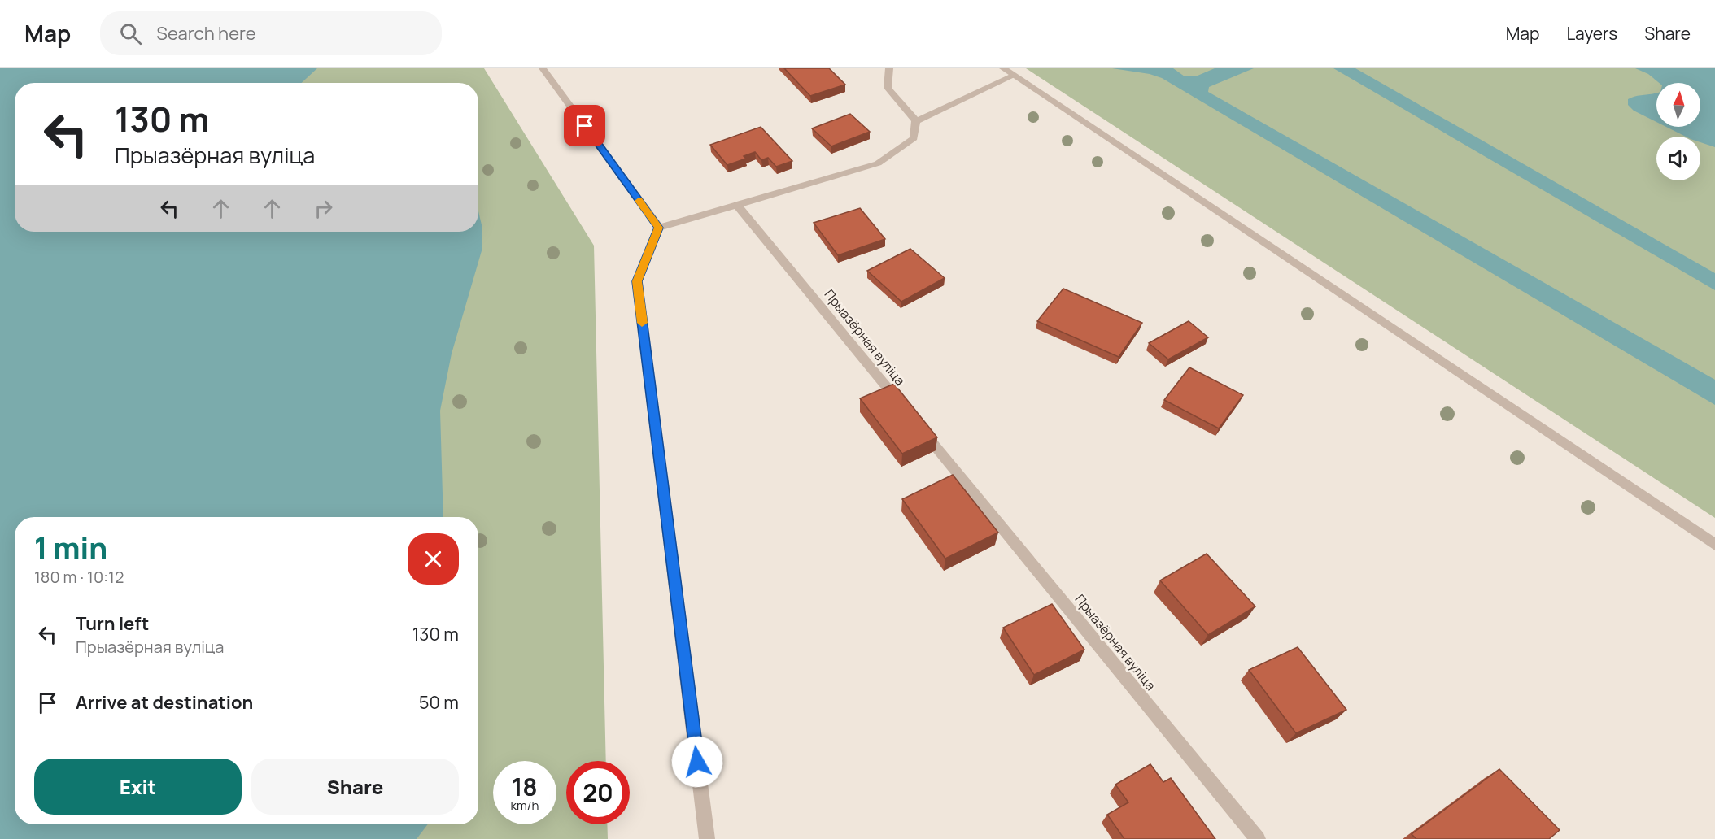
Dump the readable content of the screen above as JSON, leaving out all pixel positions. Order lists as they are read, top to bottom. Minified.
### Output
{"streets":{"street":["Прыазёрная вуліца"]},"north":"top","page":{"header":"Map","search":"Search here","nav":["Map","Layers","Share"],"turn":["130 m","Прыазёрная вуліца"],"heading":["1 min","180 m · 10:12"],"list":[{"name":"Turn left","note":"Прыазёрная вуліца","value":"130 m"},{"name":"Arrive at destination","value":"50 m"}],"buttons":["Exit","Share"],"speed":"18 km/h","limit":"20"}}
